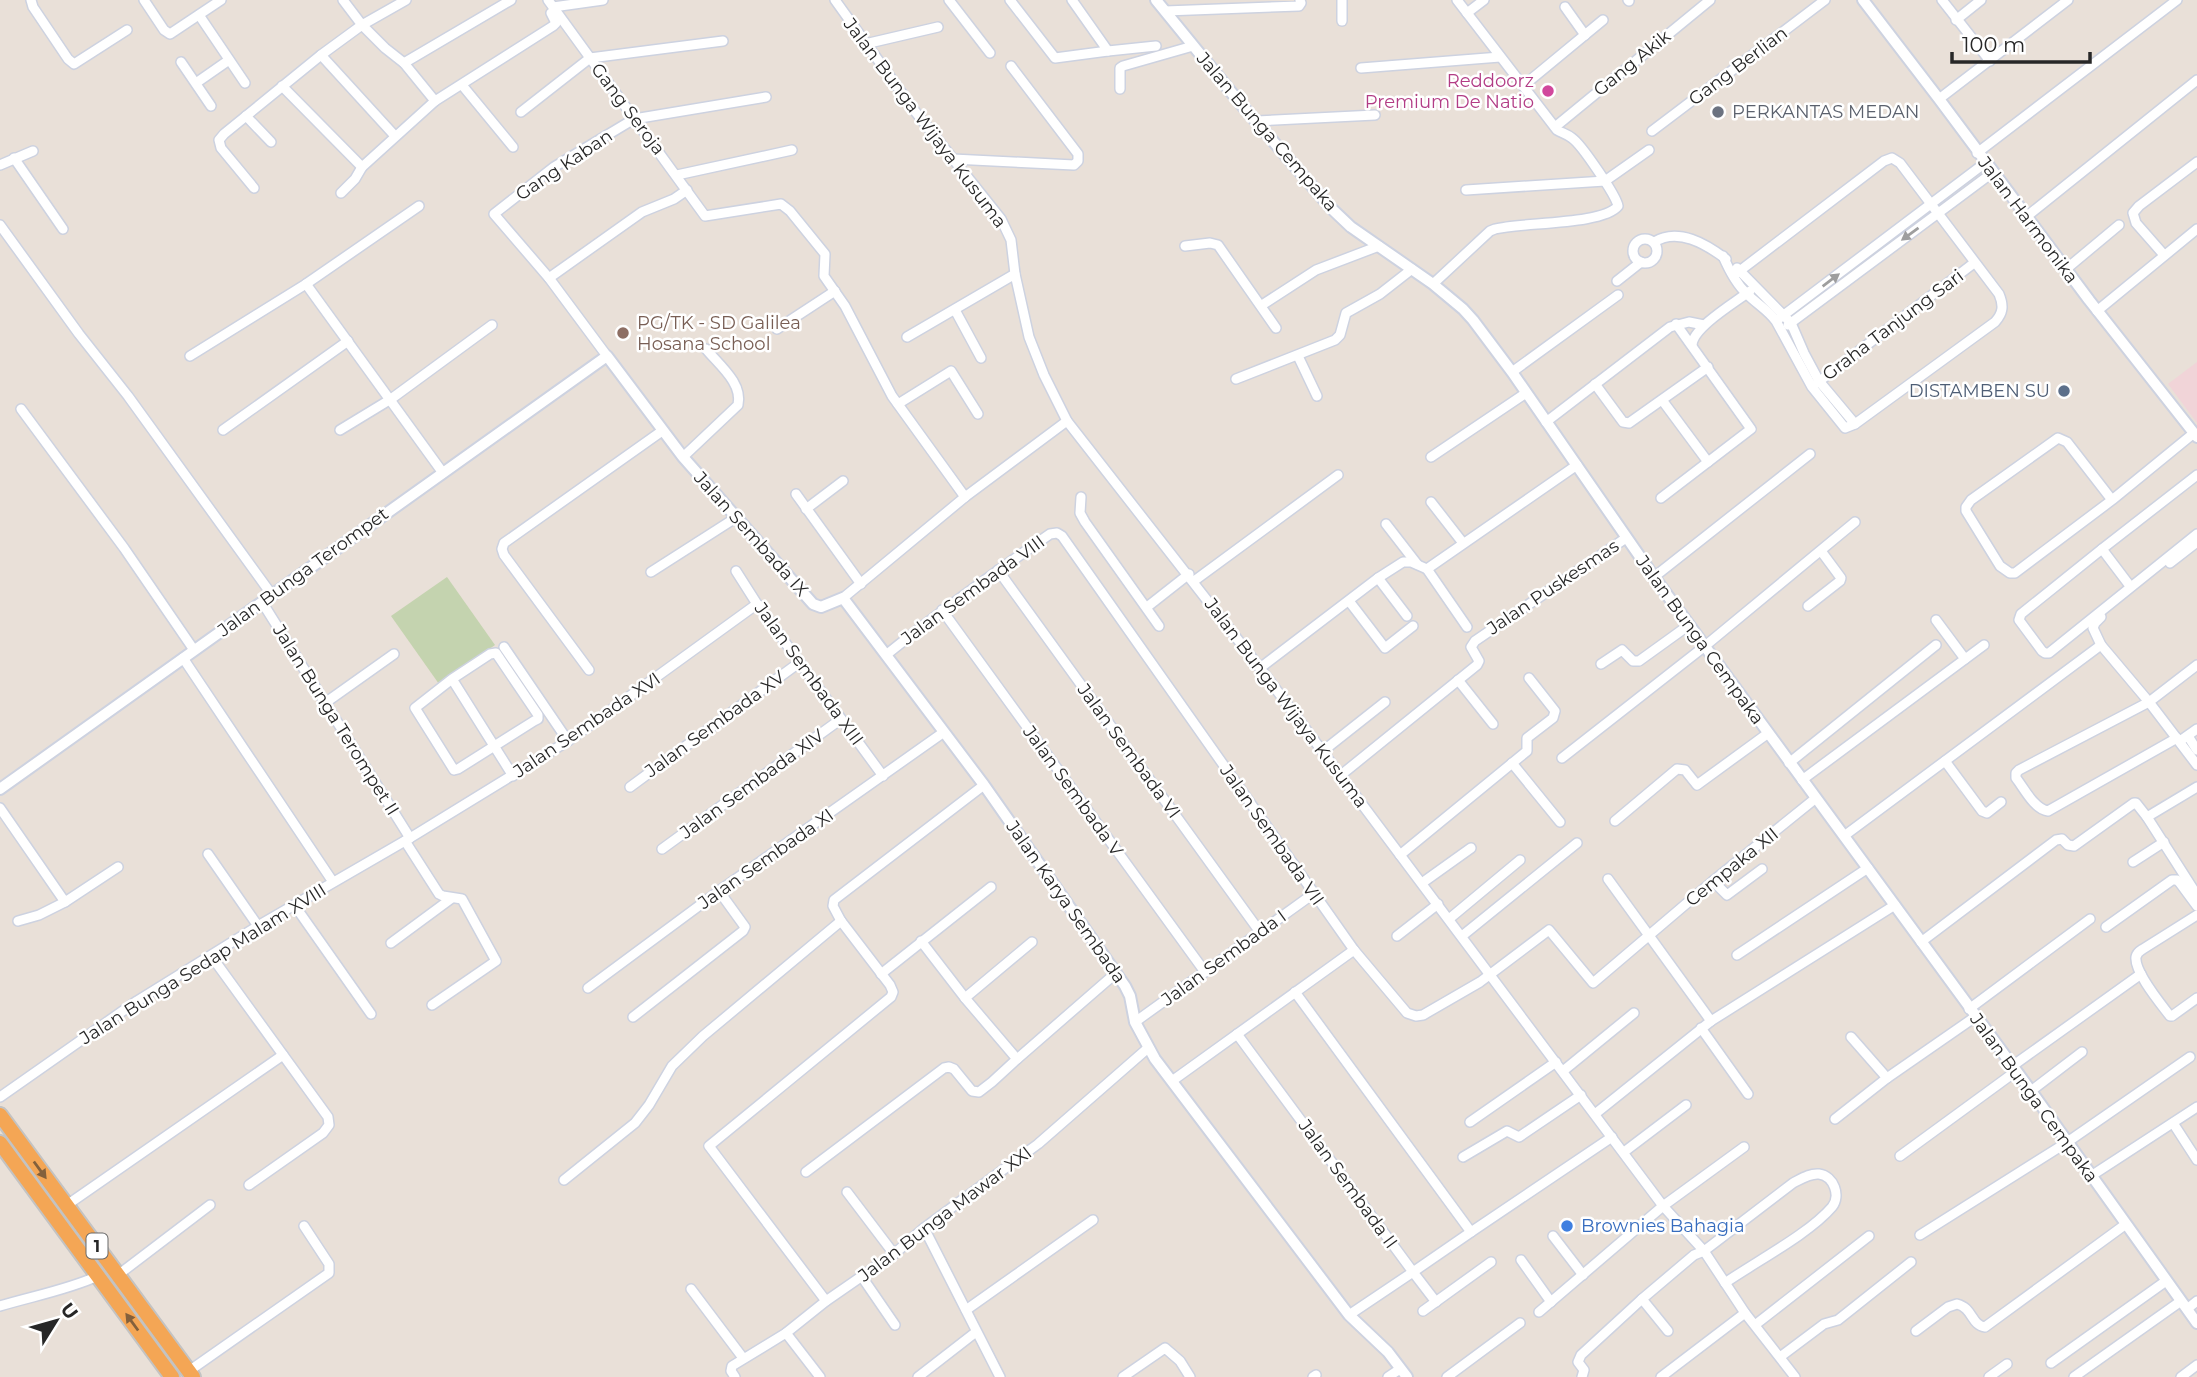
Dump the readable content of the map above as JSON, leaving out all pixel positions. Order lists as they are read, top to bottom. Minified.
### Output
{"streets":{"highway":["1"],"street":["Gang Akik","Gang Berlian","Gang Seroja","Jalan Bunga Wijaya Kusuma","Jalan Bunga Cempaka","Gang Kaban","Jalan Harmonika","Graha Tanjung Sari","Jalan Sembada IX","Jalan Bunga Terompet","Jalan Puskesmas","Jalan Sembada VIII","Jalan Sembada XIII","Jalan Bunga Terompet II","Jalan Sembada XV","Jalan Sembada XVI","Jalan Sembada VI","Jalan Sembada XIV","Jalan Sembada V","Jalan Sembada VII","Jalan Sembada XI","Cempaka XII","Jalan Karya Sembada","Jalan Sembada I","Jalan Bunga Sedap Malam XVIII","Jalan Sembada II","Jalan Bunga Mawar XXI"]},"crossings":[["Gang Seroja","Gang Kaban"],["Jalan Bunga Wijaya Kusuma","Jalan Puskesmas"],["Jalan Bunga Wijaya Kusuma","Jalan Sembada VII"],["Jalan Bunga Wijaya Kusuma","Cempaka XII"],["Jalan Bunga Cempaka","Jalan Puskesmas"],["Jalan Bunga Cempaka","Cempaka XII"],["Gang Kaban","Jalan Sembada IX"],["Jalan Sembada IX","Jalan Bunga Terompet"],["Jalan Sembada IX","Jalan Karya Sembada"],["Jalan Bunga Terompet","Jalan Bunga Terompet II"],["Jalan Sembada VIII","Jalan Sembada VI"],["Jalan Sembada VIII","Jalan Sembada V"],["Jalan Sembada VIII","Jalan Sembada VII"],["Jalan Sembada VIII","Jalan Karya Sembada"],["Jalan Sembada XIII","Jalan Sembada XV"],["Jalan Sembada XIII","Jalan Sembada XVI"],["Jalan Sembada XIII","Jalan Sembada XIV"],["Jalan Sembada XIII","Jalan Sembada XI"],["Jalan Bunga Terompet II","Jalan Sembada XVI"],["Jalan Bunga Terompet II","Jalan Bunga Sedap Malam XVIII"],["Jalan Sembada XVI","Jalan Bunga Sedap Malam XVIII"],["Jalan Sembada VI","Jalan Sembada I"],["Jalan Sembada V","Jalan Sembada I"],["Jalan Sembada VII","Cempaka XII"],["Jalan Sembada VII","Jalan Sembada I"],["Jalan Sembada XI","Jalan Karya Sembada"],["Jalan Karya Sembada","Jalan Sembada I"],["Jalan Karya Sembada","Jalan Bunga Mawar XXI"]],"places":["Reddoorz Premium De Natio","PERKANTAS MEDAN","PG/TK - SD Galilea Hosana School","DISTAMBEN SU","Brownies Bahagia"],"scale_bar":"100 m","north":"top right"}
